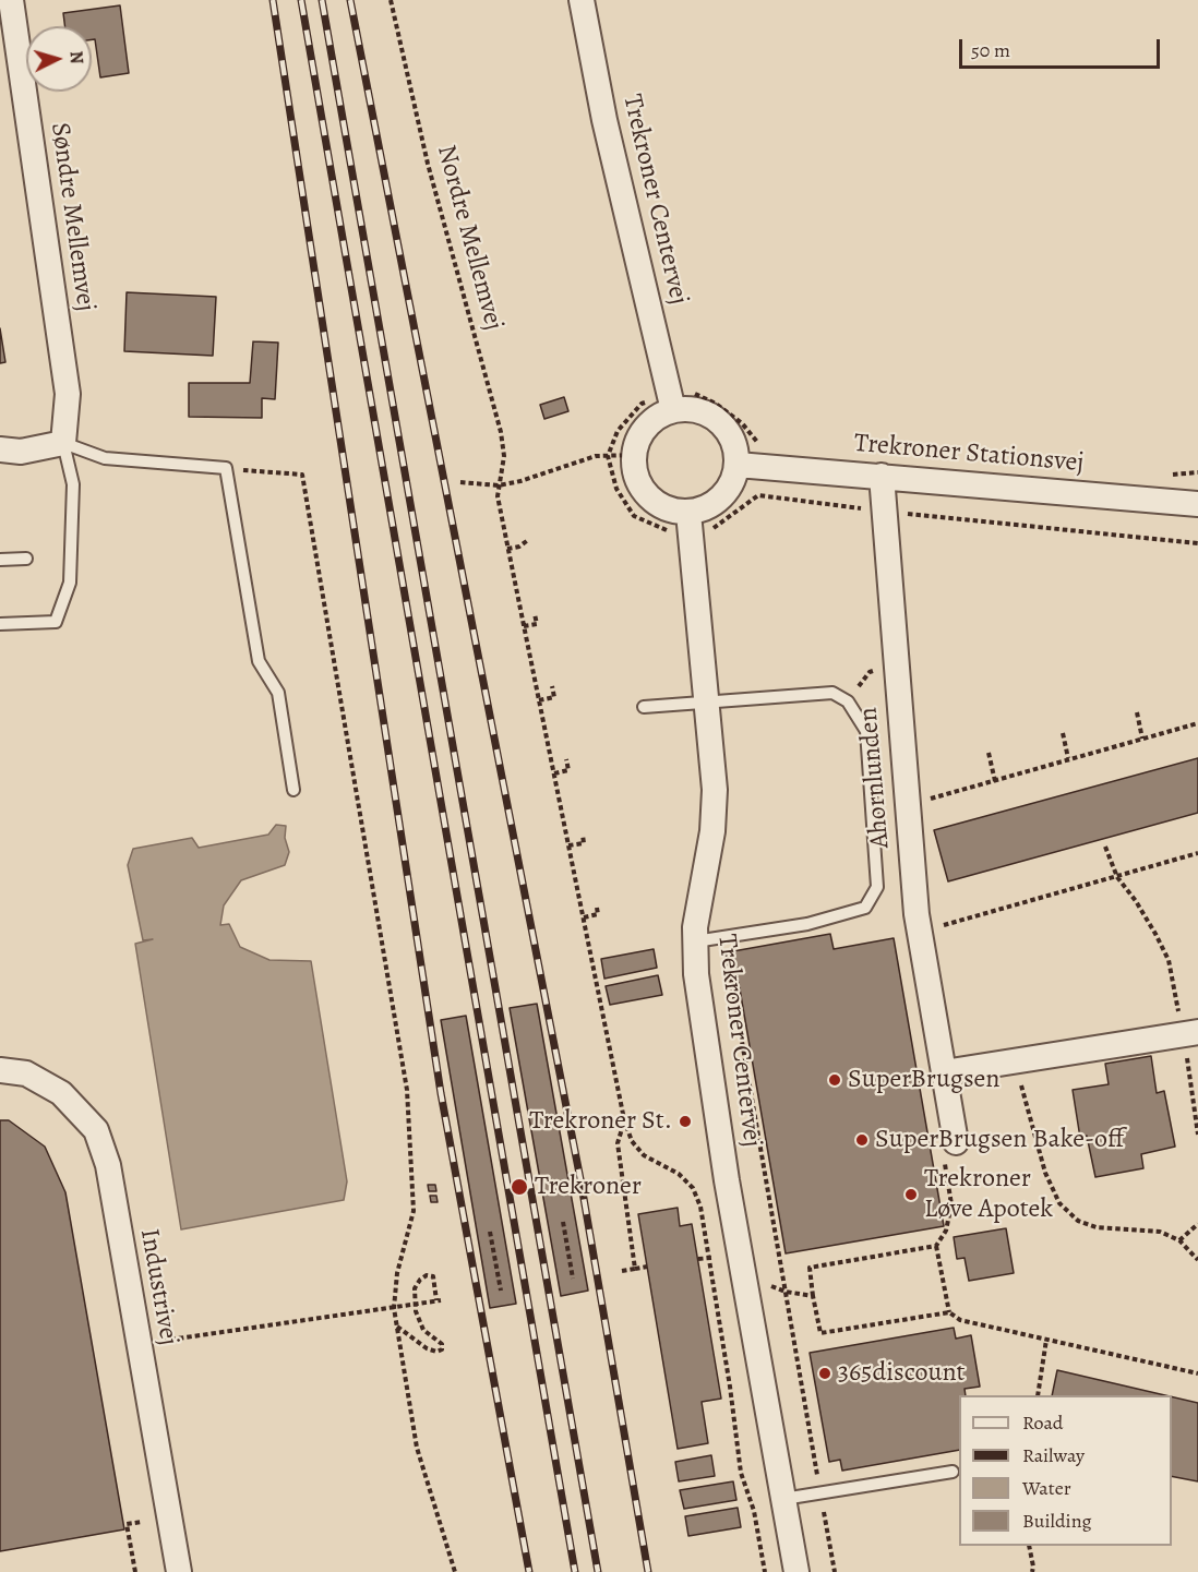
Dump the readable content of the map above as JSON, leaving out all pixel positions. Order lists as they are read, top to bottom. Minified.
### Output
{"streets":{"street":["Trekroner Centervej","Søndre Mellemvej","Trekroner Stationsvej","Ahornlunden","Industrivej"],"path":["Nordre Mellemvej"]},"crossings":[["Trekroner Centervej","Trekroner Stationsvej"],["Trekroner Stationsvej","Ahornlunden"]],"places":["SuperBrugsen","Trekroner St.","SuperBrugsen Bake-off","Trekroner","Trekroner Løve Apotek","365discount"],"legend":["Road","Railway","Water","Building"],"scale_bar":"50 m","north":"right"}
